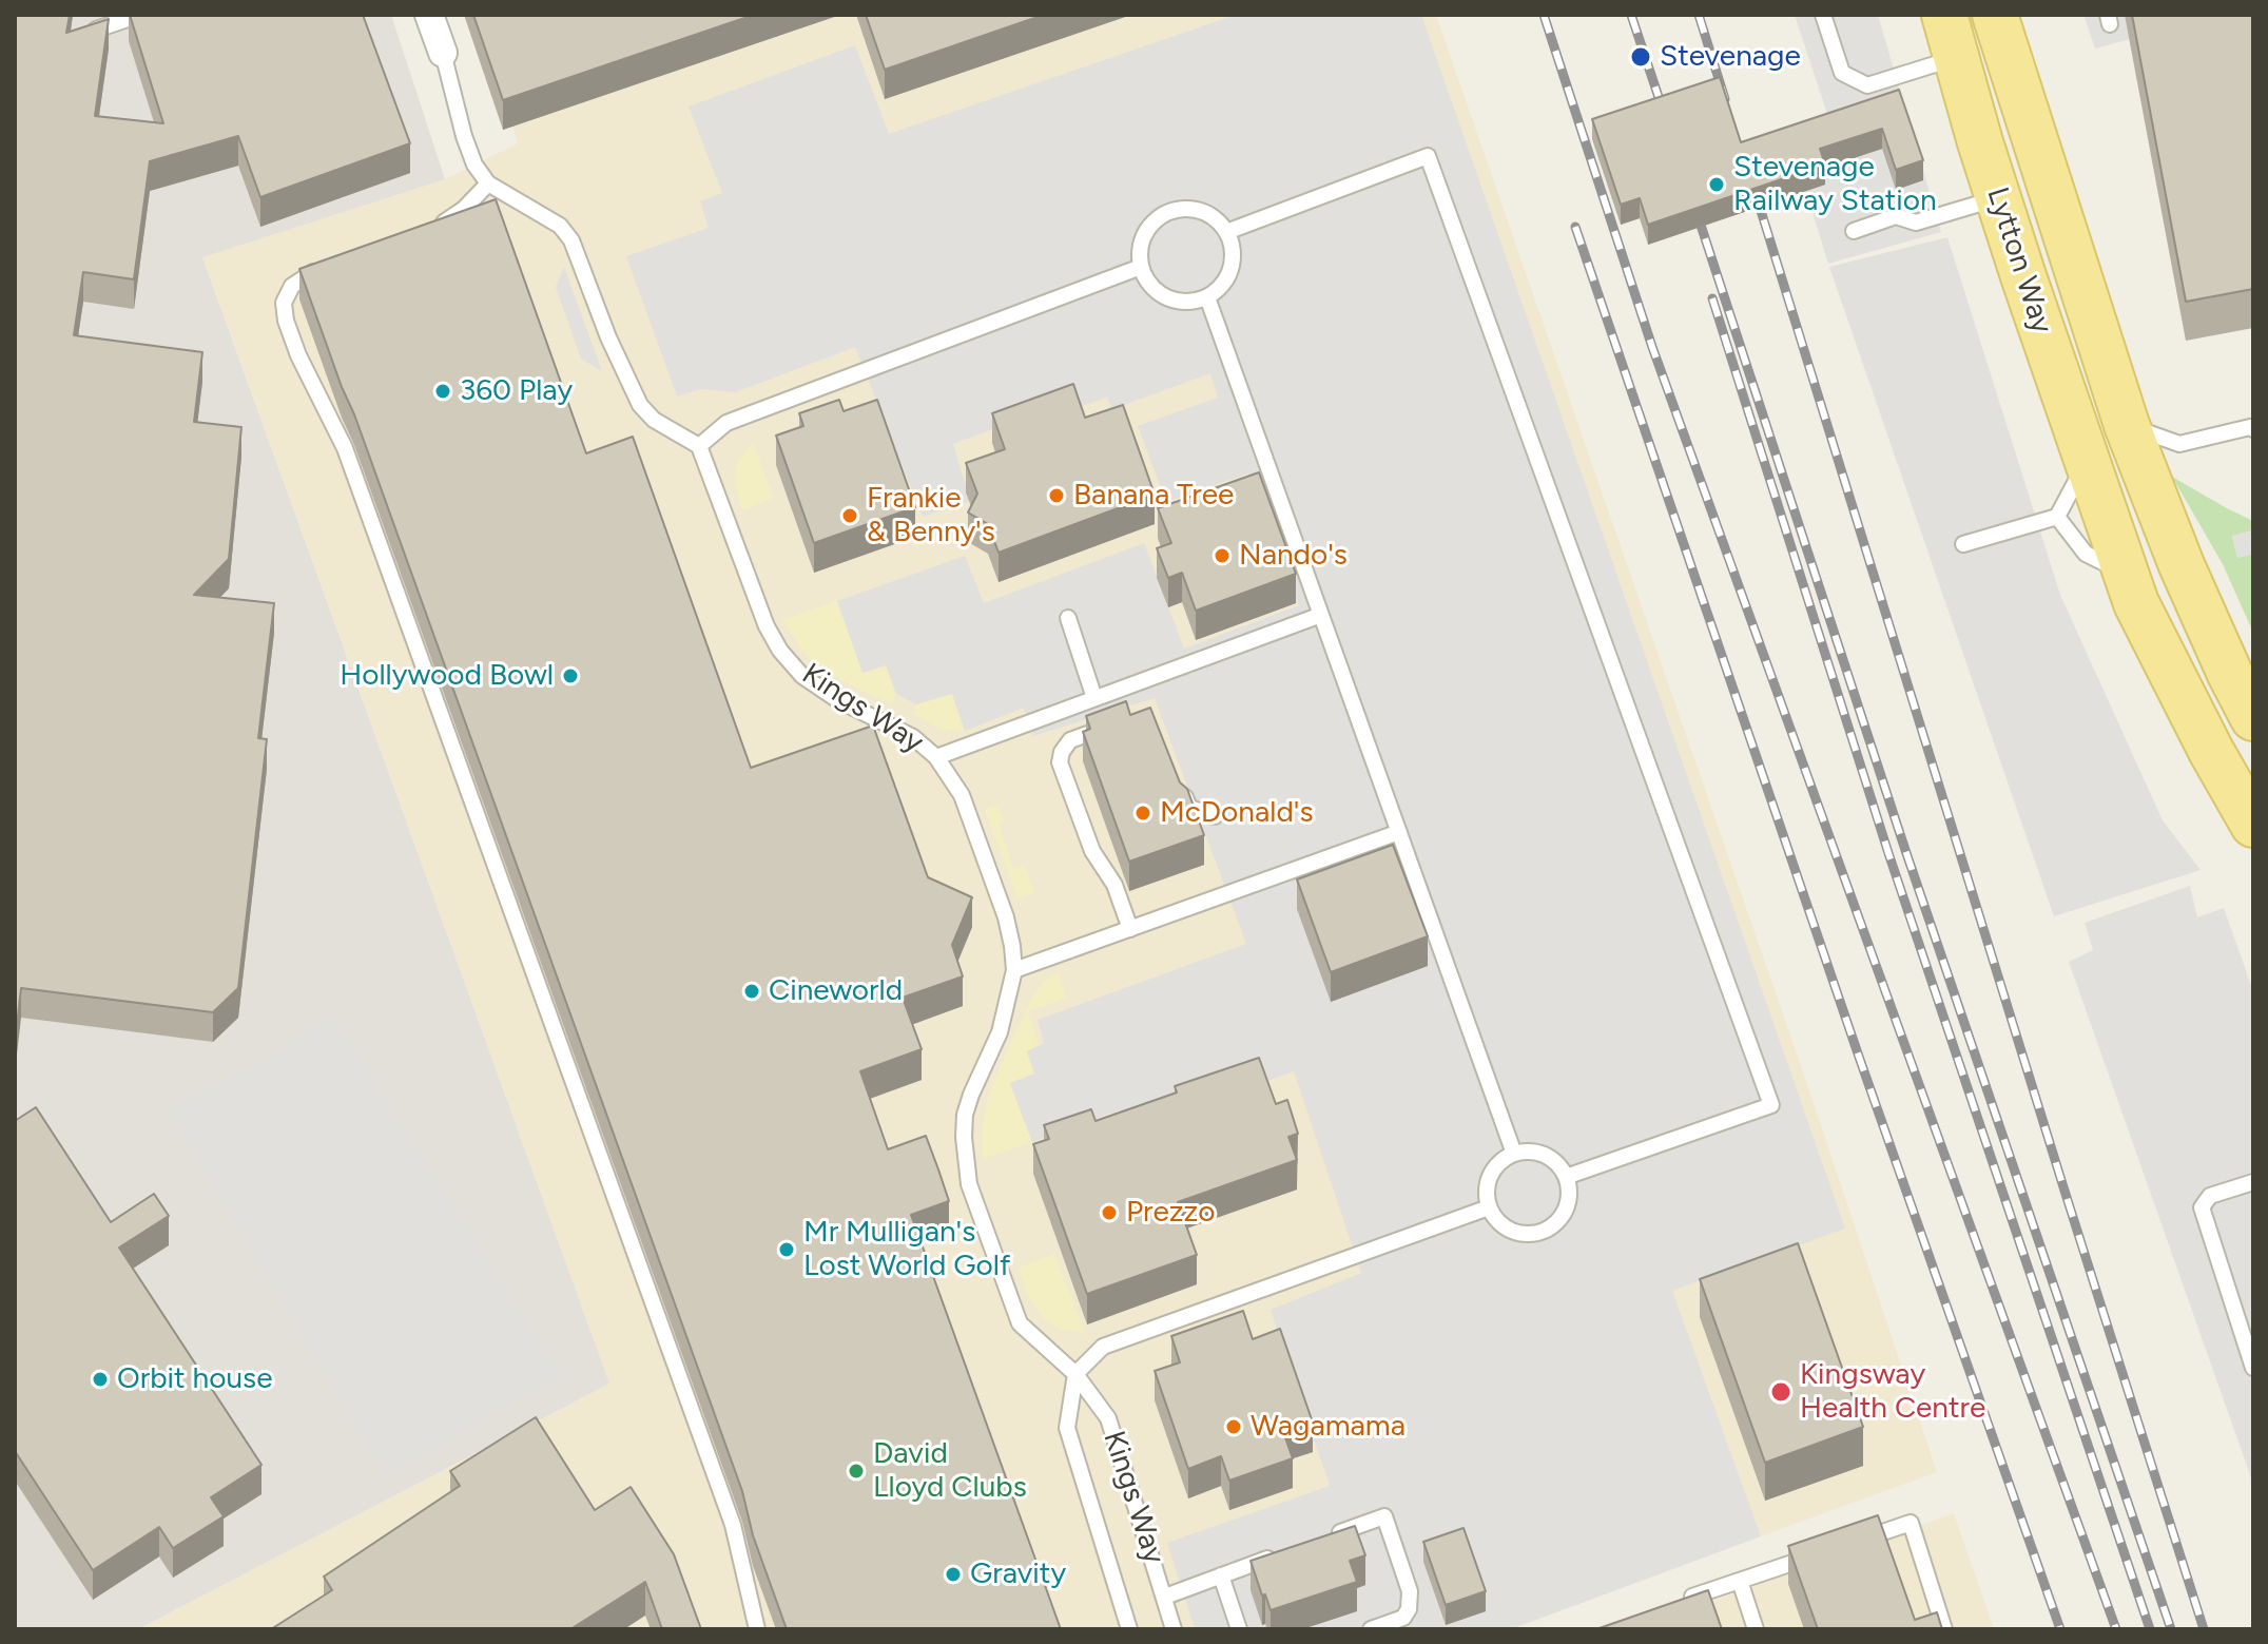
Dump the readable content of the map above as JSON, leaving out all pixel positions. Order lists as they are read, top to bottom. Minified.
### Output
{"streets":{"main road":["Lytton Way"],"lane":["Kings Way"]},"places":["Stevenage","Stevenage Railway Station","360 Play","Banana Tree","Frankie & Benny's","Nando's","Hollywood Bowl","McDonald's","Cineworld","Prezzo","Mr Mulligan's Lost World Golf","Orbit house","Kingsway Health Centre","Wagamama","David Lloyd Clubs","Gravity"]}
